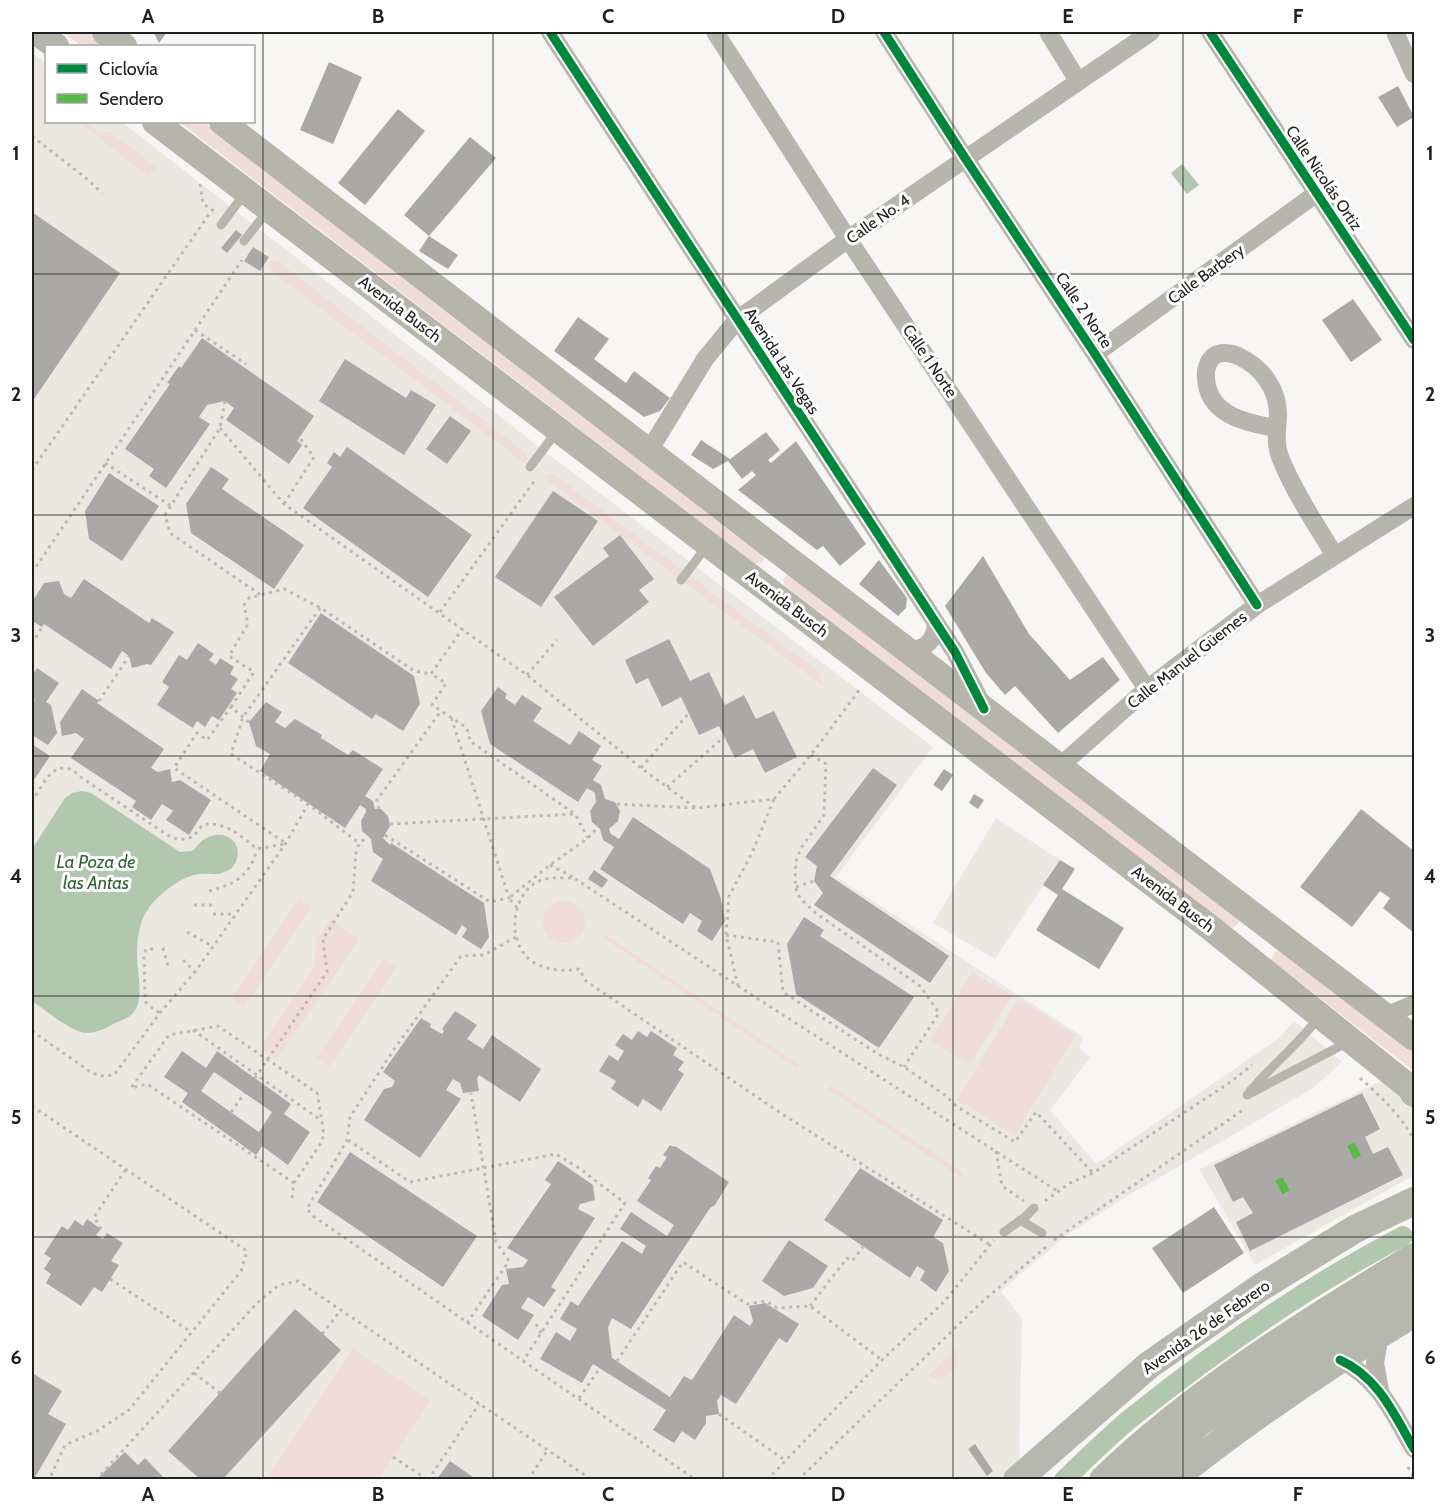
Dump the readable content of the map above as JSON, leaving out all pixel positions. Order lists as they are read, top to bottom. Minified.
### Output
{"streets":{"main road":["Avenida Busch","Avenida 26 de Febrero"],"street":["Calle Nicolás Ortiz","Calle No. 4","Calle Barbery","Calle 2 Norte","Avenida Las Vegas","Calle 1 Norte","Calle Manuel Güemes"]},"crossings":[["Calle Nicolás Ortiz","Calle Barbery"],["Calle No. 4","Calle 2 Norte"],["Calle No. 4","Avenida Las Vegas"],["Calle No. 4","Calle 1 Norte"],["Calle Barbery","Calle 2 Norte"],["Calle 2 Norte","Calle Manuel Güemes"],["Calle 1 Norte","Calle Manuel Güemes"]],"water":["La Poza de las Antas"],"legend":["Ciclovía","Sendero"],"grid":{"columns":["A","B","C","D","E","F"],"rows":["1","2","3","4","5","6"]}}
